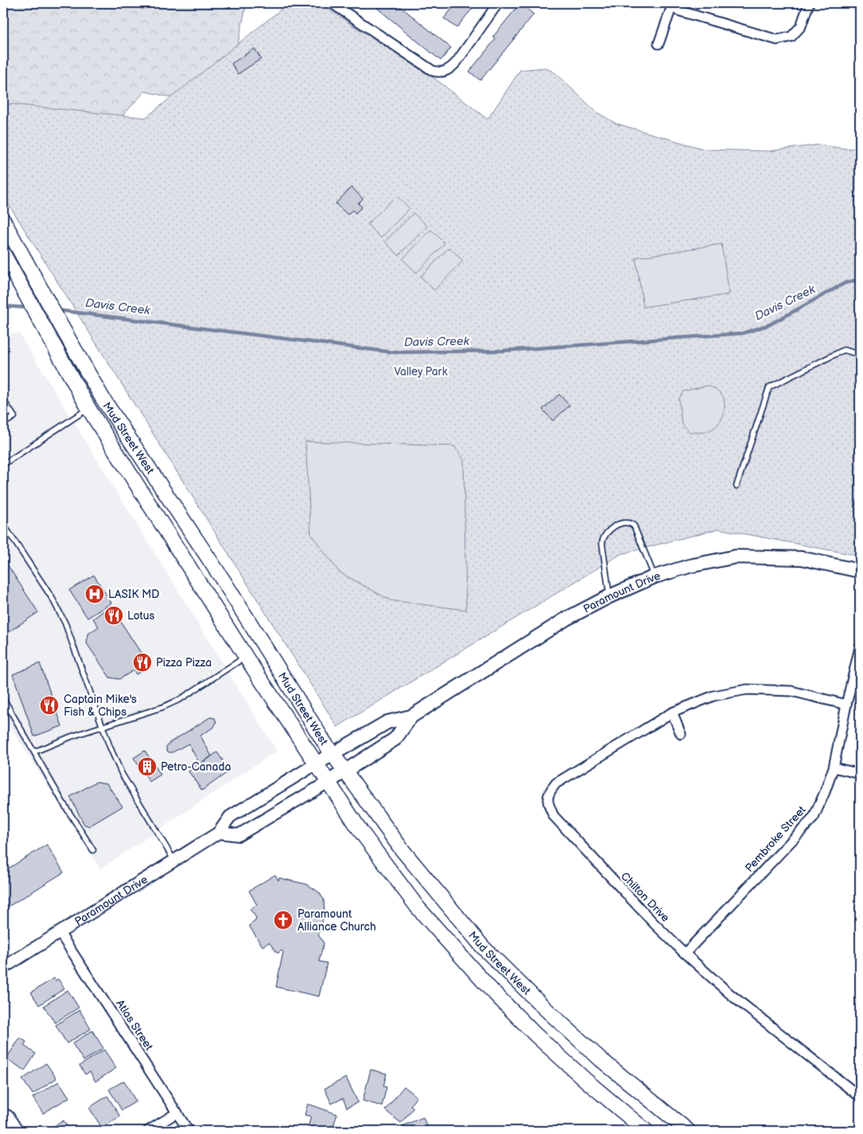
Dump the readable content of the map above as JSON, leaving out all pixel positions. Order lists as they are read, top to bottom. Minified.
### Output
{"streets":{"main road":["Mud Street West","Paramount Drive"],"street":["Pembroke Street","Chilton Drive","Atlas Street"]},"crossings":[["Mud Street West","Paramount Drive"],["Paramount Drive","Atlas Street"],["Pembroke Street","Chilton Drive"]],"water":["Davis Creek"],"parks":["Valley Park"],"places":{"hospital":["LASIK MD"],"restaurant":["Lotus","Pizza Pizza","Captain Mike's Fish & Chips"],"building":["Petro-Canada"],"church":["Paramount Alliance Church"]}}
